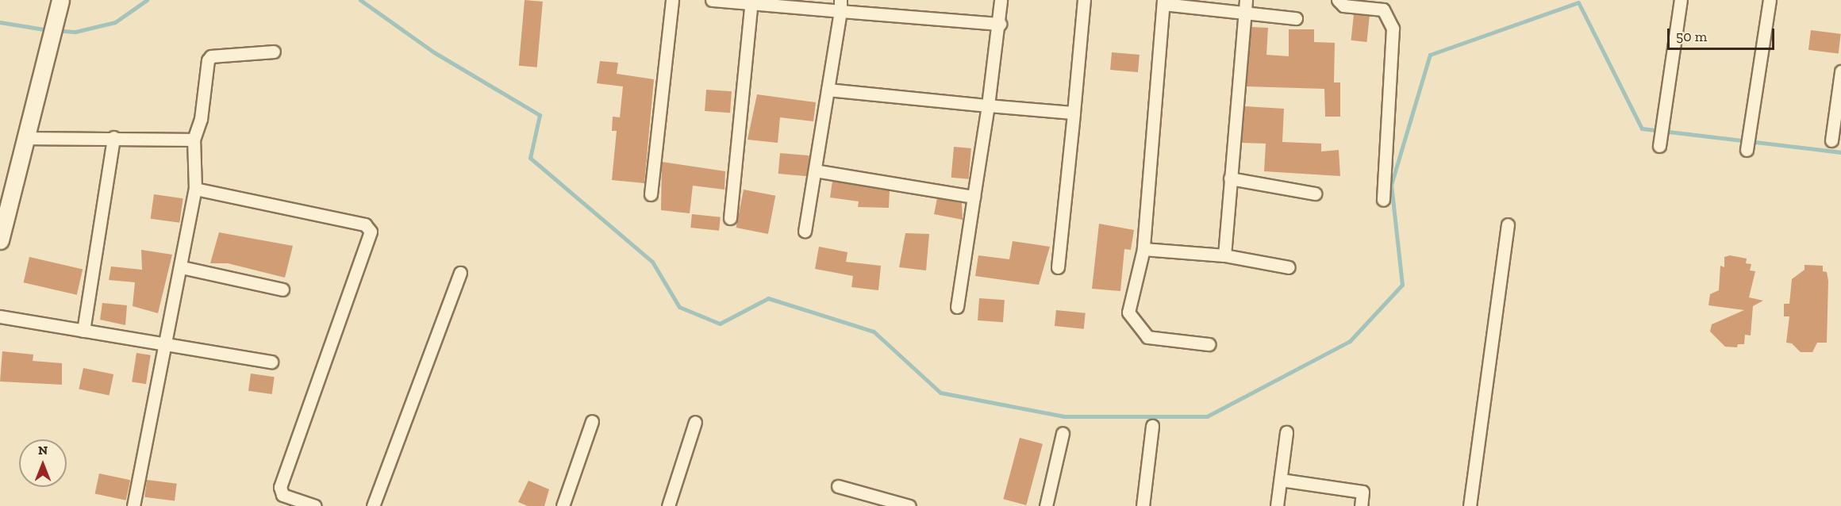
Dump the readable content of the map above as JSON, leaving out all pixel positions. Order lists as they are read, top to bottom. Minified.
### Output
{"scale_bar":"50 m","north":"top"}
